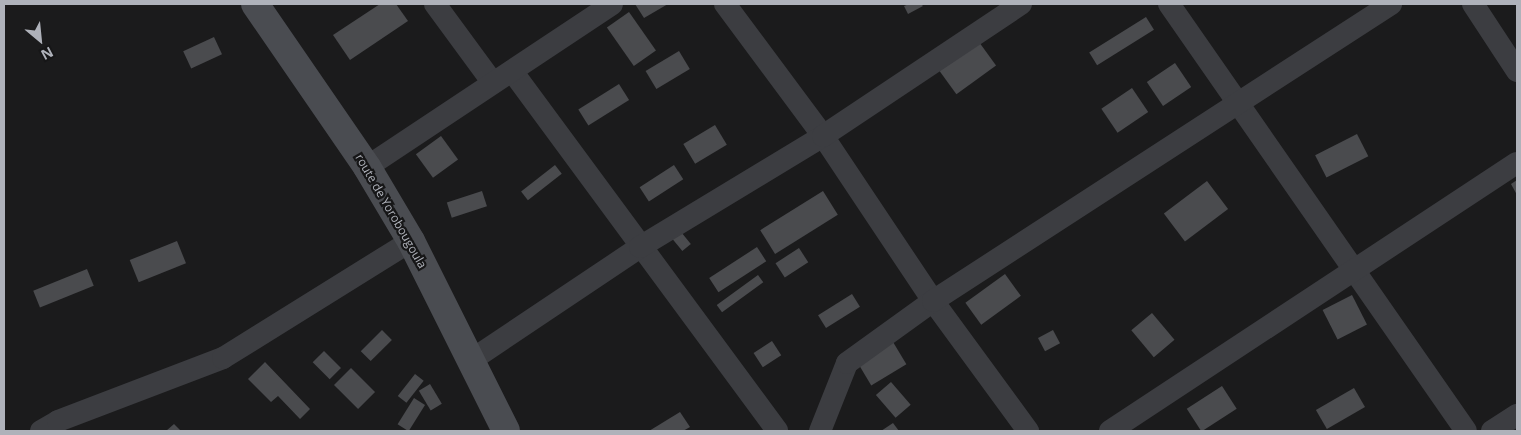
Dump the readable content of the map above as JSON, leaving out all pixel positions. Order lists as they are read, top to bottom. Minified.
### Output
{"streets":{"main road":["route de Yorobougoula"]},"north":"bottom right"}
